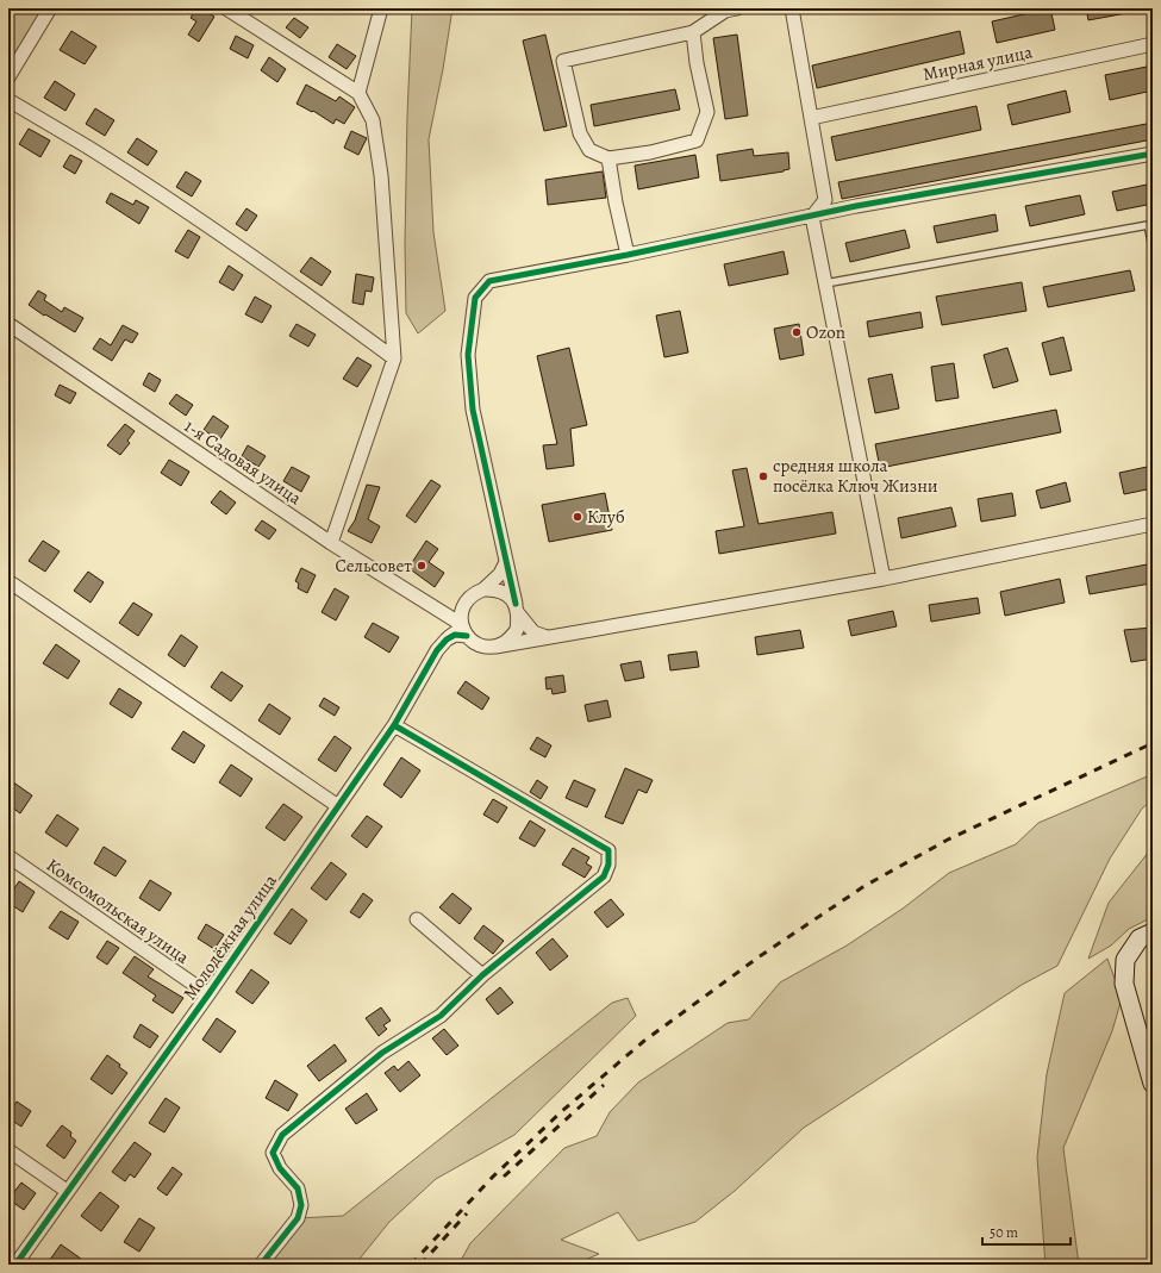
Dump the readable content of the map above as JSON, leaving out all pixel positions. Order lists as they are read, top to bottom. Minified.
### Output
{"streets":{"street":["Мирная улица","1-я Садовая улица","Комсомольская улица","Молодёжная улица"]},"crossings":[["1-я Садовая улица","Молодёжная улица"],["Комсомольская улица","Молодёжная улица"]],"places":["Ozon","средняя школа посёлка Ключ Жизни","Клуб","Сельсовет"],"scale_bar":"50 m"}
